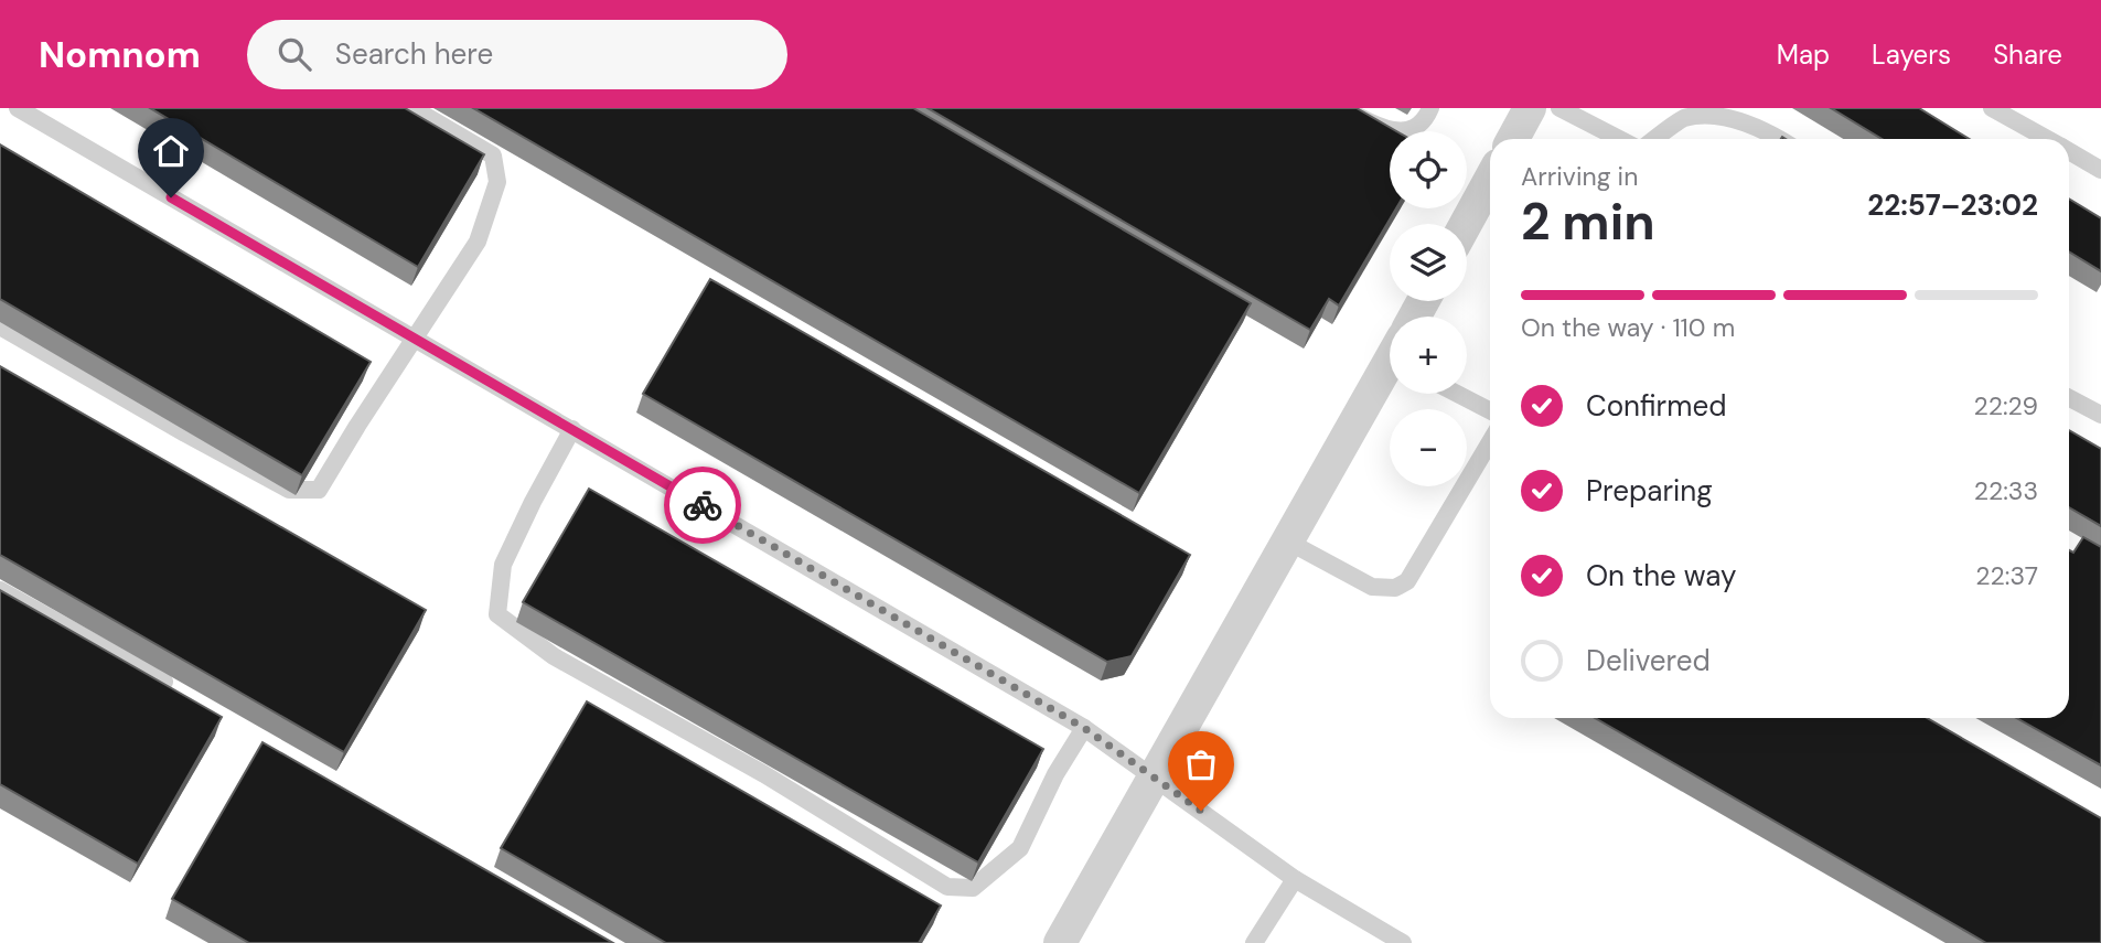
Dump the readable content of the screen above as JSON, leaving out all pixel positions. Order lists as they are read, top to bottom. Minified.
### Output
{"page":{"header":"Nomnom","search":"Search here","nav":["Map","Layers","Share"],"map_buttons":["+","−"],"heading":["2 min","Arriving in","22:57–23:02"],"bar":"On the way · 110 m","list":[["Confirmed","22:29"],["Preparing","22:33"],["On the way","22:37"],"Delivered"]}}
